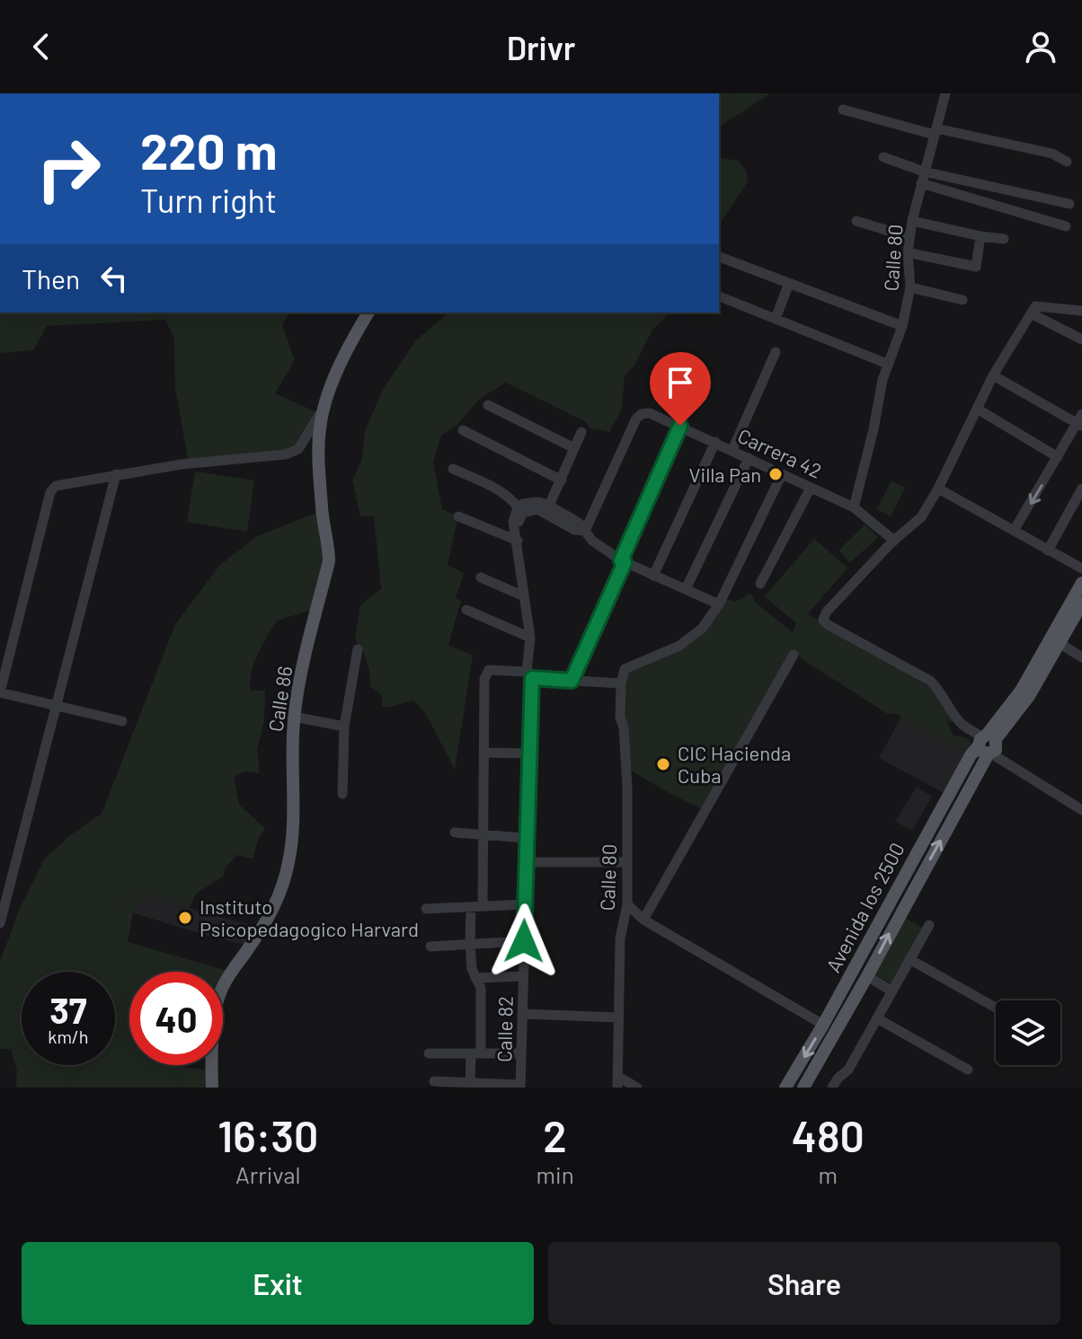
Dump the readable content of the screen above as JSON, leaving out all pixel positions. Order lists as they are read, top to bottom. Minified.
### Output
{"streets":{"main road":["Calle 86","Avenida los 2500"],"street":["Calle 80","Carrera 42","Calle 82"]},"crossings":[["Calle 80","Carrera 42"]],"places":["Villa Pan","CIC Hacienda Cuba","Instituto Psicopedagogico Harvard"],"page":{"header":"Drivr","turn":["220 m","Turn right"],"then":"Then","speed":"37 km/h","limit":"40","eta":["16:30","Arrival","2","min","480","m"],"buttons":["Exit","Share"]}}
